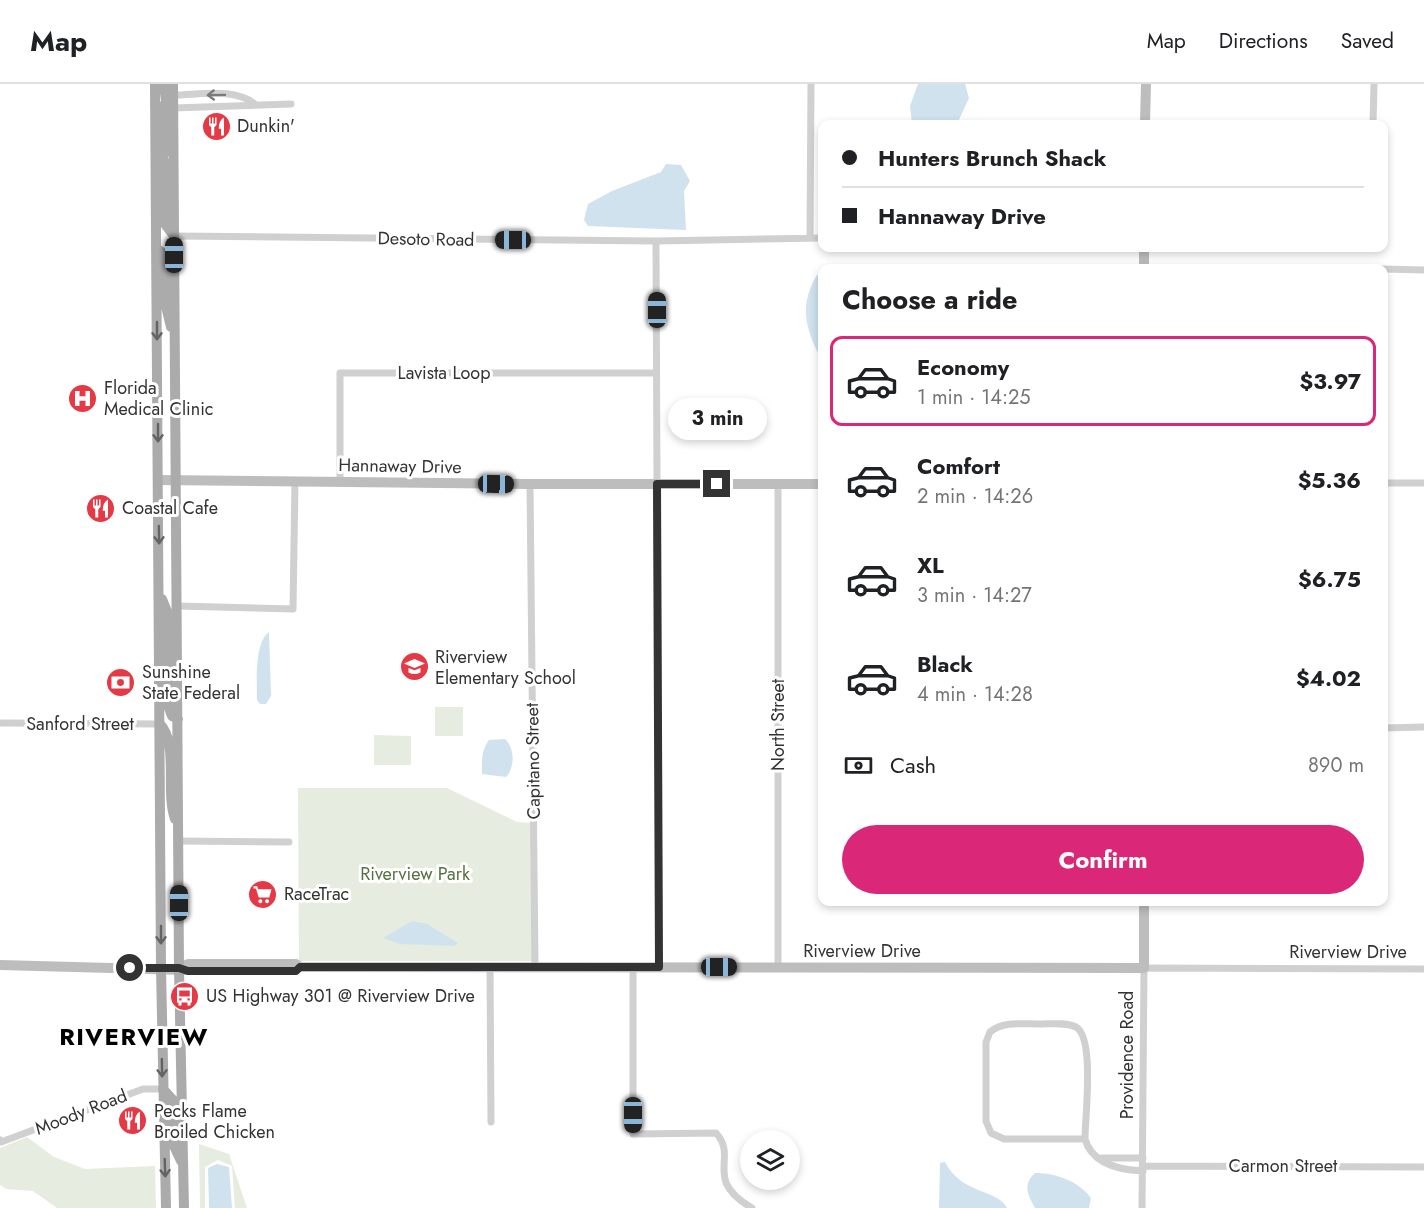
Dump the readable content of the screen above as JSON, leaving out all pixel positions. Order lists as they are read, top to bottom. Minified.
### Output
{"streets":{"street":["Desoto Road","Lavista Loop","Hannaway Drive","Sanford Street","North Street","Capitano Street","Riverview Drive","Providence Road","Moody Road","Carmon Street"]},"crossings":[["Lavista Loop","Hannaway Drive"],["Hannaway Drive","North Street"],["Hannaway Drive","Capitano Street"],["North Street","Riverview Drive"],["Capitano Street","Riverview Drive"],["Riverview Drive","Providence Road"],["Providence Road","Carmon Street"]],"districts":["RIVERVIEW"],"parks":["Riverview Park"],"places":{"restaurant":["Dunkin'","Coastal Cafe","Pecks Flame Broiled Chicken"],"hospital":["Florida Medical Clinic"],"school or university":["Riverview Elementary School"],"bank":["Sunshine State Federal"],"supermarket":["RaceTrac"],"bus stop":["US Highway 301 @ Riverview Drive"]},"page":{"header":"Map","nav":["Map","Directions","Saved"],"banner":["Hunters Brunch Shack","Hannaway Drive"],"heading":"Choose a ride","list":[{"name":"Economy","note":"1 min · 14:25","value":"$3.97"},{"name":"Comfort","note":"2 min · 14:26","value":"$5.36"},{"name":"XL","note":"3 min · 14:27","value":"$6.75"},{"name":"Black","note":"4 min · 14:28","value":"$4.02"}],"bubble":"3 min","pay":["Cash","890 m"],"buttons":"Confirm"}}
